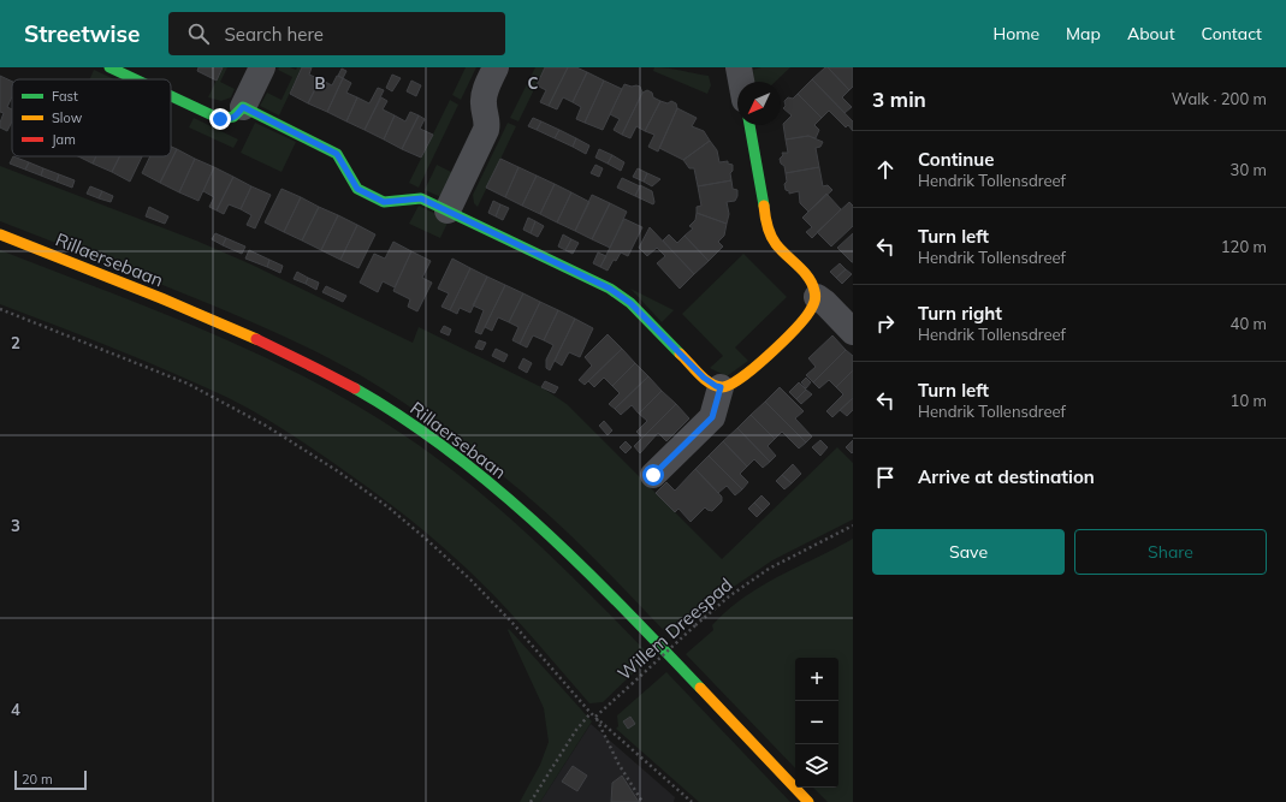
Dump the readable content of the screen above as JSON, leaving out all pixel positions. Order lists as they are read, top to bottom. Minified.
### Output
{"streets":{"street":["Rillaersebaan"],"path":["Willem Dreespad"]},"legend":["Fast","Slow","Jam"],"scale_bar":"20 m","north":"bottom left","page":{"header":"Streetwise","search":"Search here","nav":["Home","Map","About","Contact"],"heading":["3 min","Walk · 200 m"],"list":[["Continue","Hendrik Tollensdreef","30 m"],["Turn left","Hendrik Tollensdreef","120 m"],["Turn right","Hendrik Tollensdreef","40 m"],["Turn left","Hendrik Tollensdreef","10 m"],"Arrive at destination"],"buttons":["Save","Share"],"map_buttons":["+","−"],"scale":"20 m"},"grid":{"columns":["B","C"],"rows":["2","3","4"]}}
